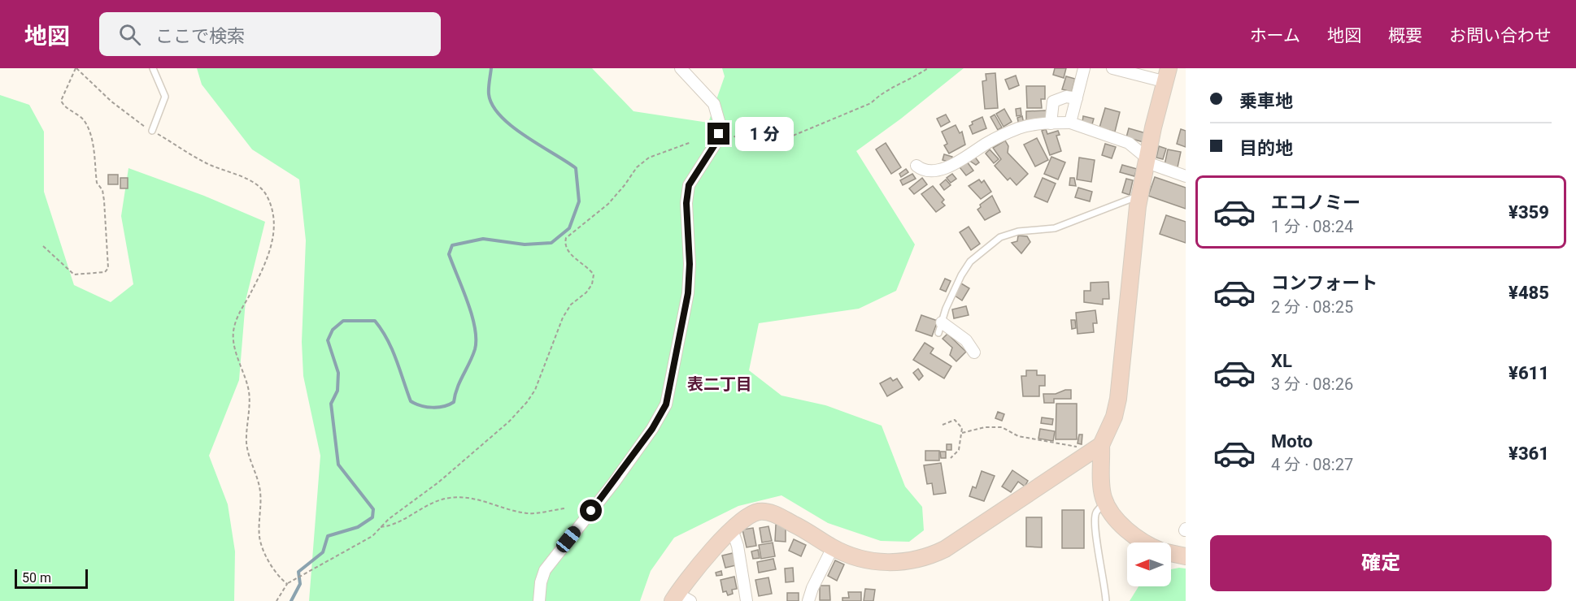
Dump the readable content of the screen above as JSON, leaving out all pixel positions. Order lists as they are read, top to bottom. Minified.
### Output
{"districts":["表二丁目"],"scale_bar":"50 m","north":"left","page":{"header":"地図","search":"ここで検索","nav":["ホーム","地図","概要","お問い合わせ"],"banner":["乗車地","目的地"],"bubble":"1 分","list":[{"name":"エコノミー","note":"1 分 · 08:24","value":"¥359"},{"name":"コンフォート","note":"2 分 · 08:25","value":"¥485"},{"name":"XL","note":"3 分 · 08:26","value":"¥611"},{"name":"Moto","note":"4 分 · 08:27","value":"¥361"}],"buttons":"確定","scale":"50 m"}}
